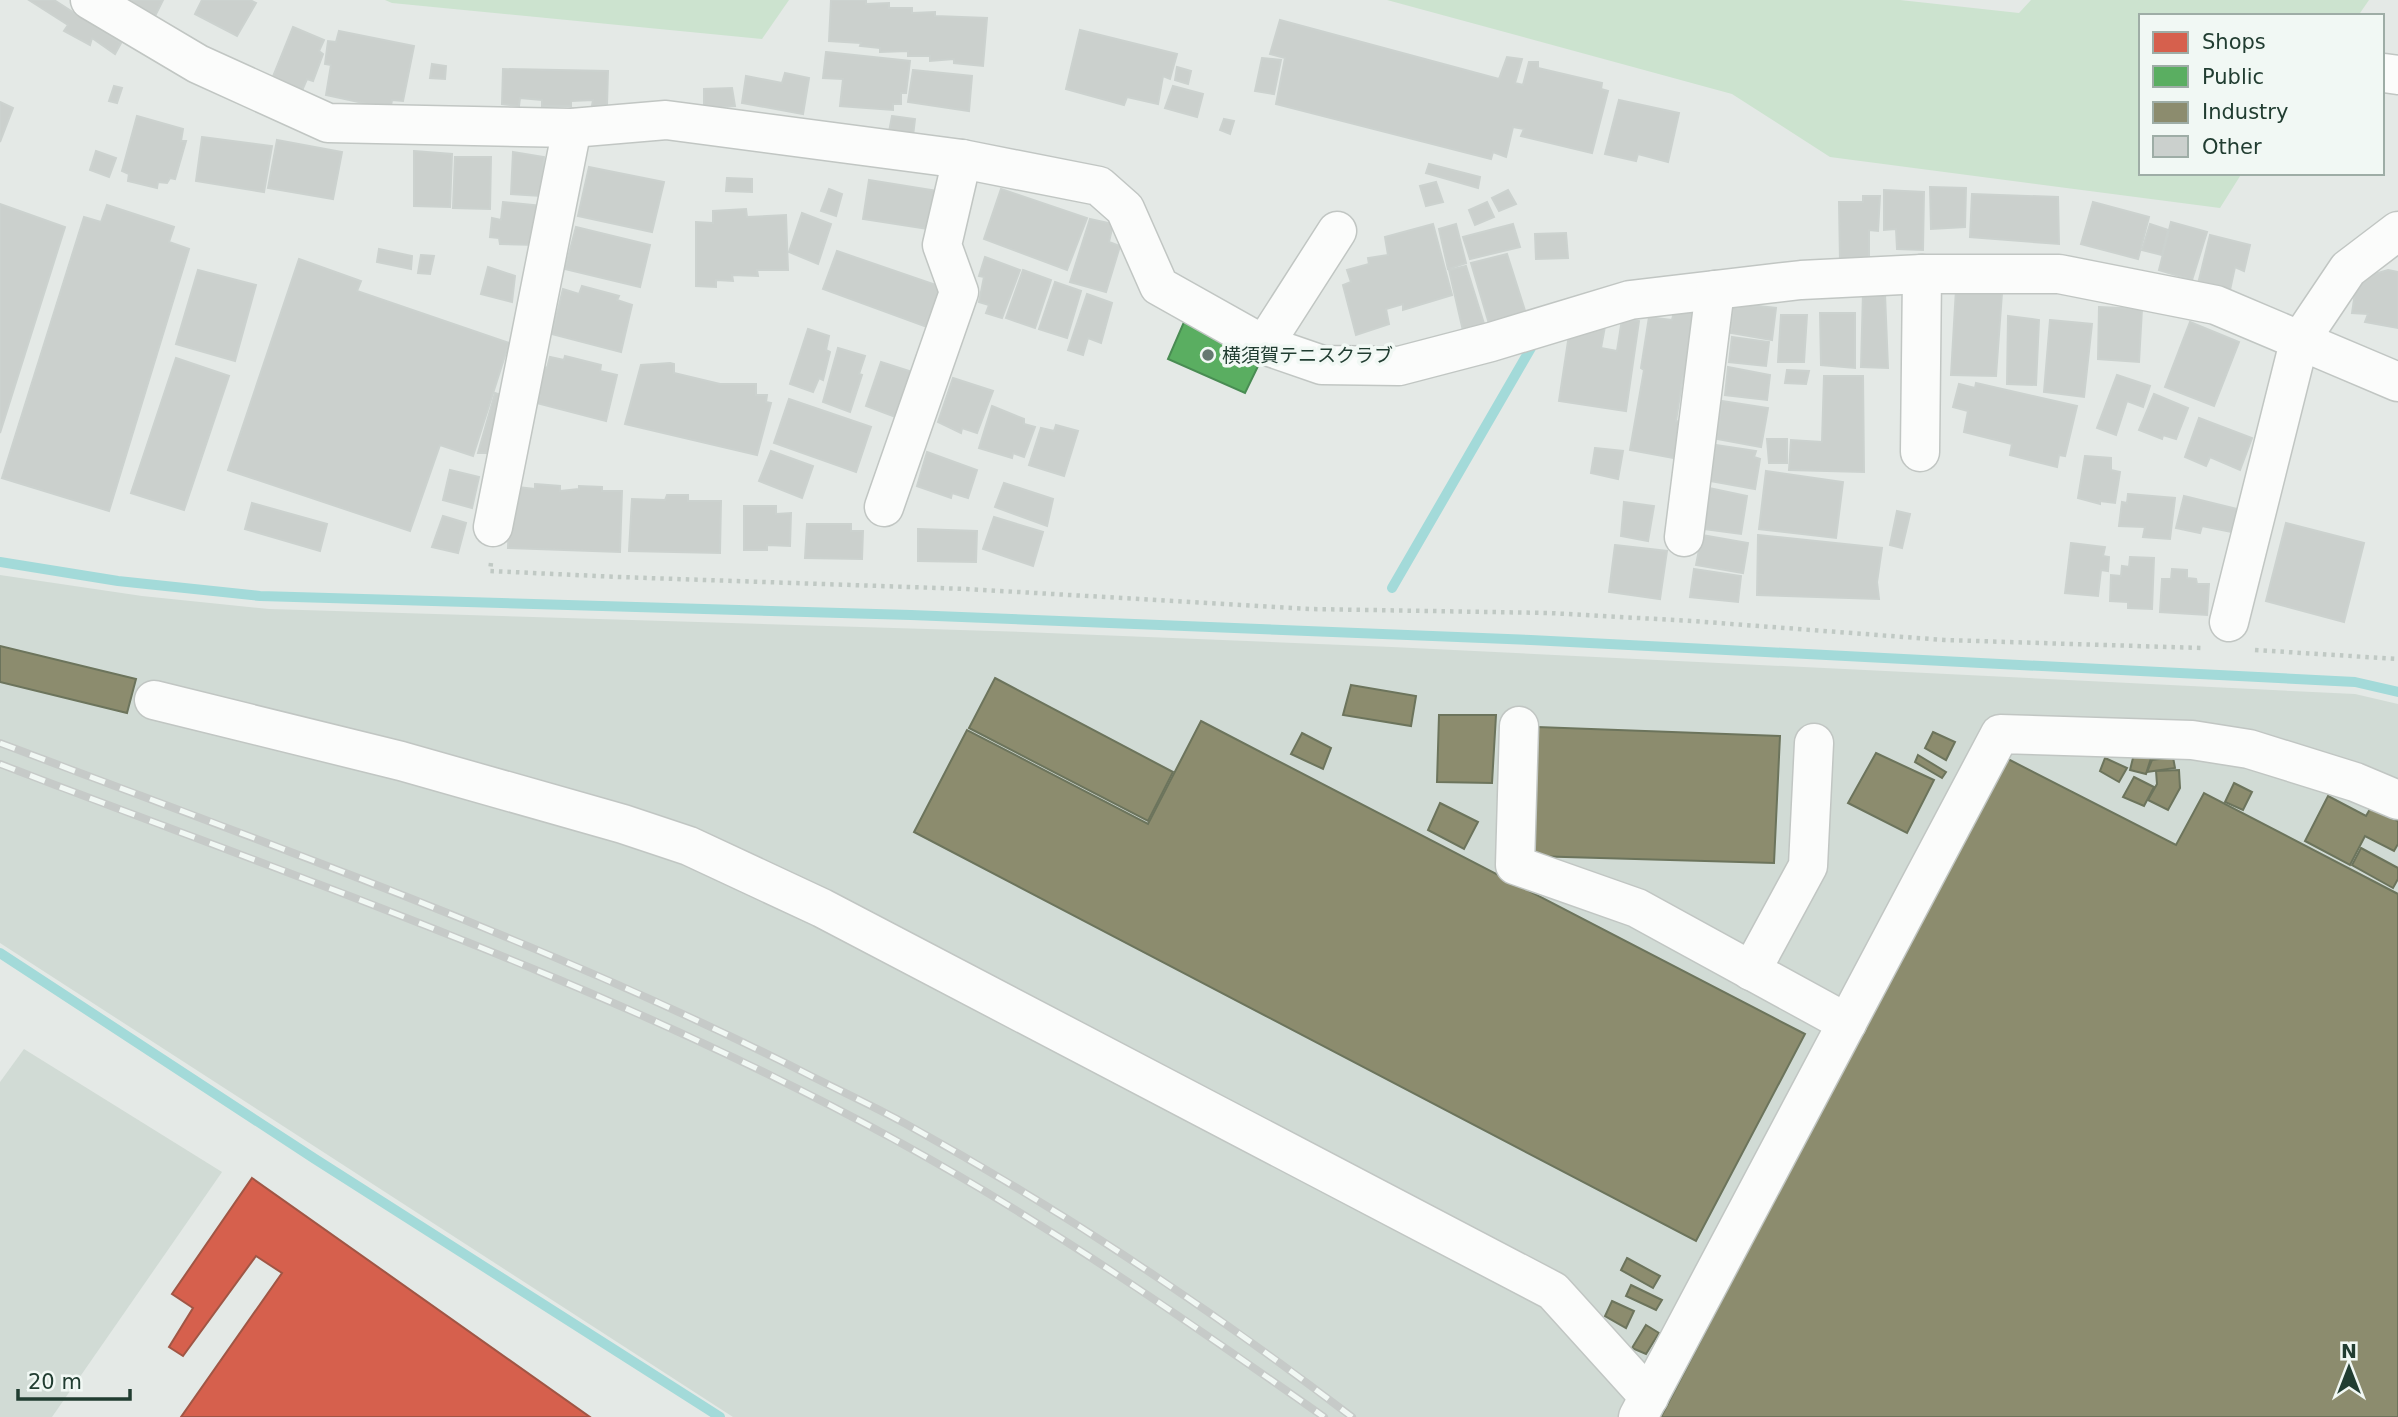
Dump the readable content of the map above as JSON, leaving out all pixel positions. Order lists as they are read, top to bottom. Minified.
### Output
{"places":["横須賀テニスクラブ"],"legend":["Shops","Public","Industry","Other"],"scale_bar":"20 m","north":"top"}
